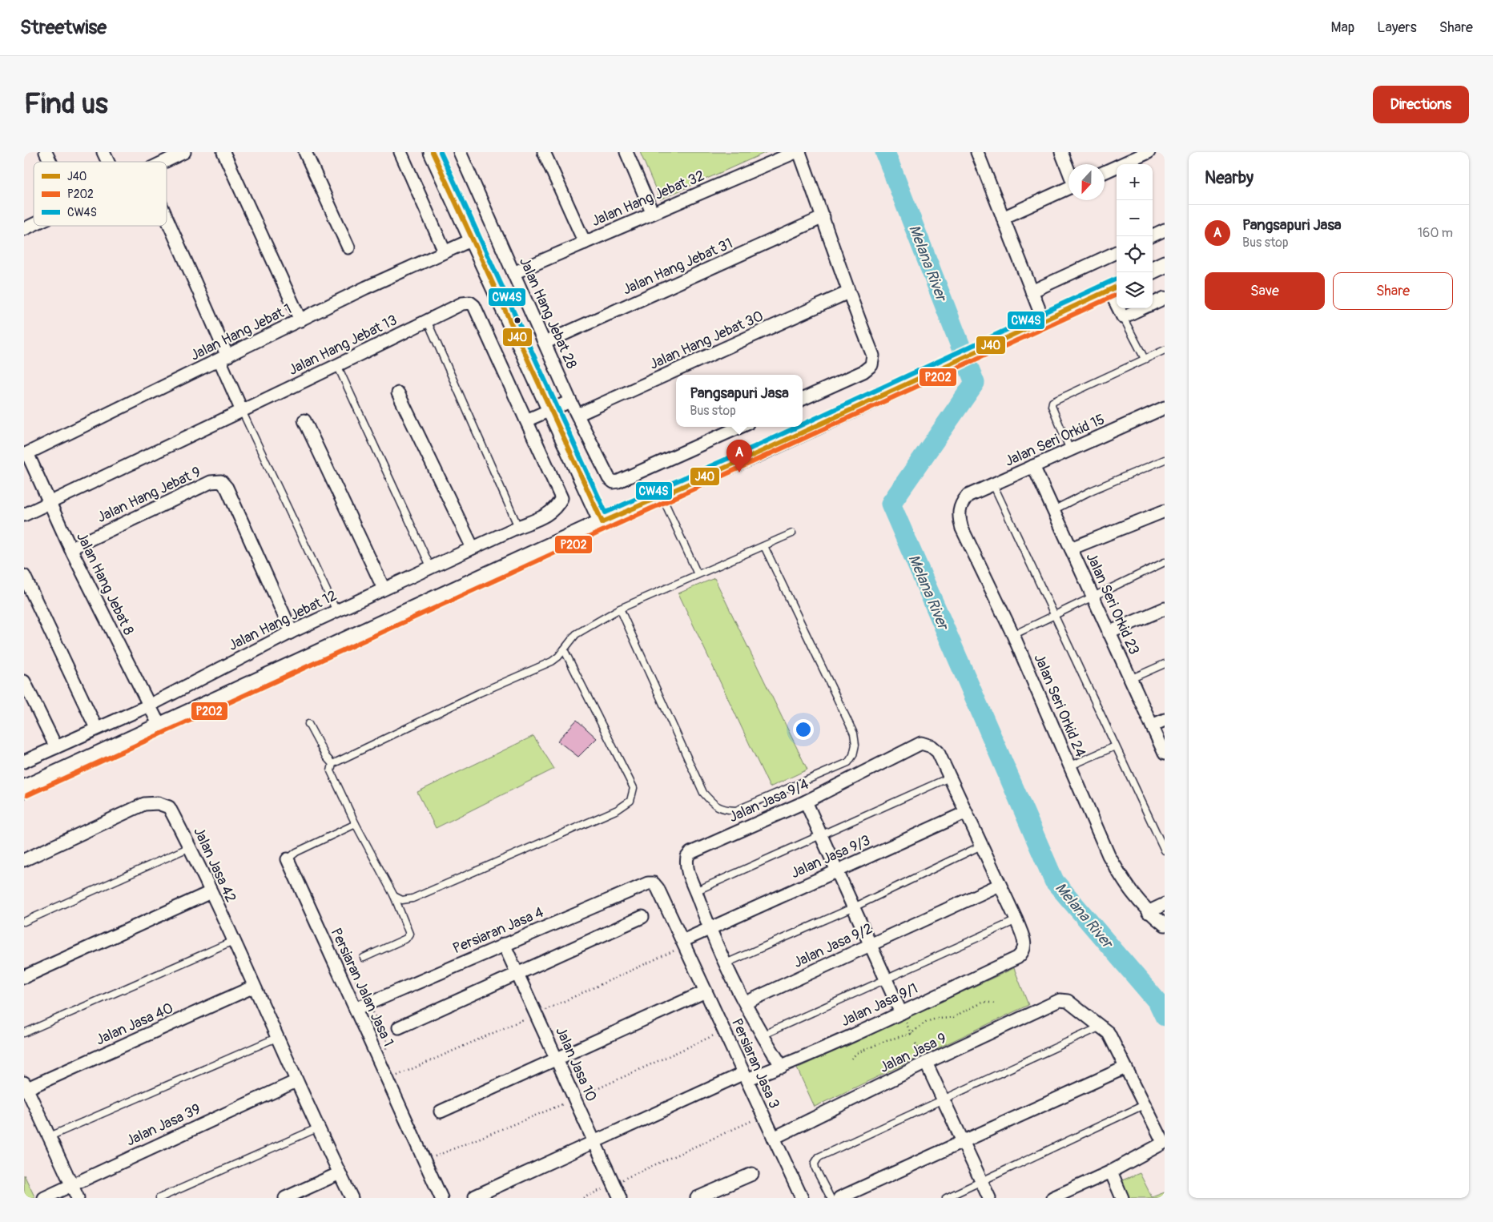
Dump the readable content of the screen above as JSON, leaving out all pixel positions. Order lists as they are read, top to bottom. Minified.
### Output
{"streets":{"street":["Jalan Hang Jebat 32","Jalan Hang Jebat 31","Jalan Hang Jebat 28","Jalan Hang Jebat 1","Jalan Hang Jebat 30","Jalan Hang Jebat 13","Jalan Seri Orkid 15","Jalan Hang Jebat 9","Jalan Hang Jebat 8","Jalan Seri Orkid 23","Jalan Hang Jebat 12","Jalan Seri Orkid 24","Jalan Jasa 9/4","Jalan Jasa 9/3","Jalan Jasa 42","Persiaran Jasa 4","Jalan Jasa 9/2","Persiaran Jalan Jasa 1","Jalan Jasa 9/1","Jalan Jasa 40","Jalan Jasa 9","Persiaran Jasa 3","Jalan Jasa 10","Jalan Jasa 39"]},"crossings":[["Jalan Hang Jebat 32","Jalan Hang Jebat 28"],["Jalan Hang Jebat 31","Jalan Hang Jebat 28"],["Jalan Hang Jebat 28","Jalan Hang Jebat 30"],["Jalan Hang Jebat 1","Jalan Hang Jebat 8"],["Jalan Hang Jebat 13","Jalan Hang Jebat 8"],["Jalan Hang Jebat 13","Jalan Hang Jebat 12"],["Jalan Seri Orkid 15","Jalan Seri Orkid 23"],["Jalan Seri Orkid 15","Jalan Seri Orkid 24"],["Jalan Hang Jebat 9","Jalan Hang Jebat 8"],["Jalan Hang Jebat 9","Jalan Hang Jebat 12"],["Jalan Hang Jebat 8","Jalan Hang Jebat 12"],["Jalan Jasa 9/4","Jalan Jasa 9/3"],["Jalan Jasa 9/4","Jalan Jasa 9/2"],["Jalan Jasa 42","Jalan Jasa 40"],["Jalan Jasa 42","Jalan Jasa 39"],["Persiaran Jasa 4","Persiaran Jalan Jasa 1"],["Persiaran Jasa 4","Persiaran Jasa 3"],["Persiaran Jasa 4","Jalan Jasa 10"],["Jalan Jasa 9/1","Persiaran Jasa 3"],["Jalan Jasa 9/1","Jalan Jasa 10"],["Jalan Jasa 40","Jalan Jasa 39"],["Jalan Jasa 9","Persiaran Jasa 3"]],"water":["Melana River"],"lines":["transit line J40","transit line CW4S","transit line P202"],"legend":["J40","P202","CW4S"],"north":"bottom","page":{"header":"Streetwise","nav":["Map","Layers","Share"],"buttons":["Directions",["Save","Share"]],"title":"Find us","heading":"Nearby","map_buttons":["+","−"],"list":[{"mark":"A","name":"Pangsapuri Jasa","note":"Bus stop","value":"160 m"}],"popup":["Pangsapuri Jasa","Bus stop"],"pins":"A"}}
